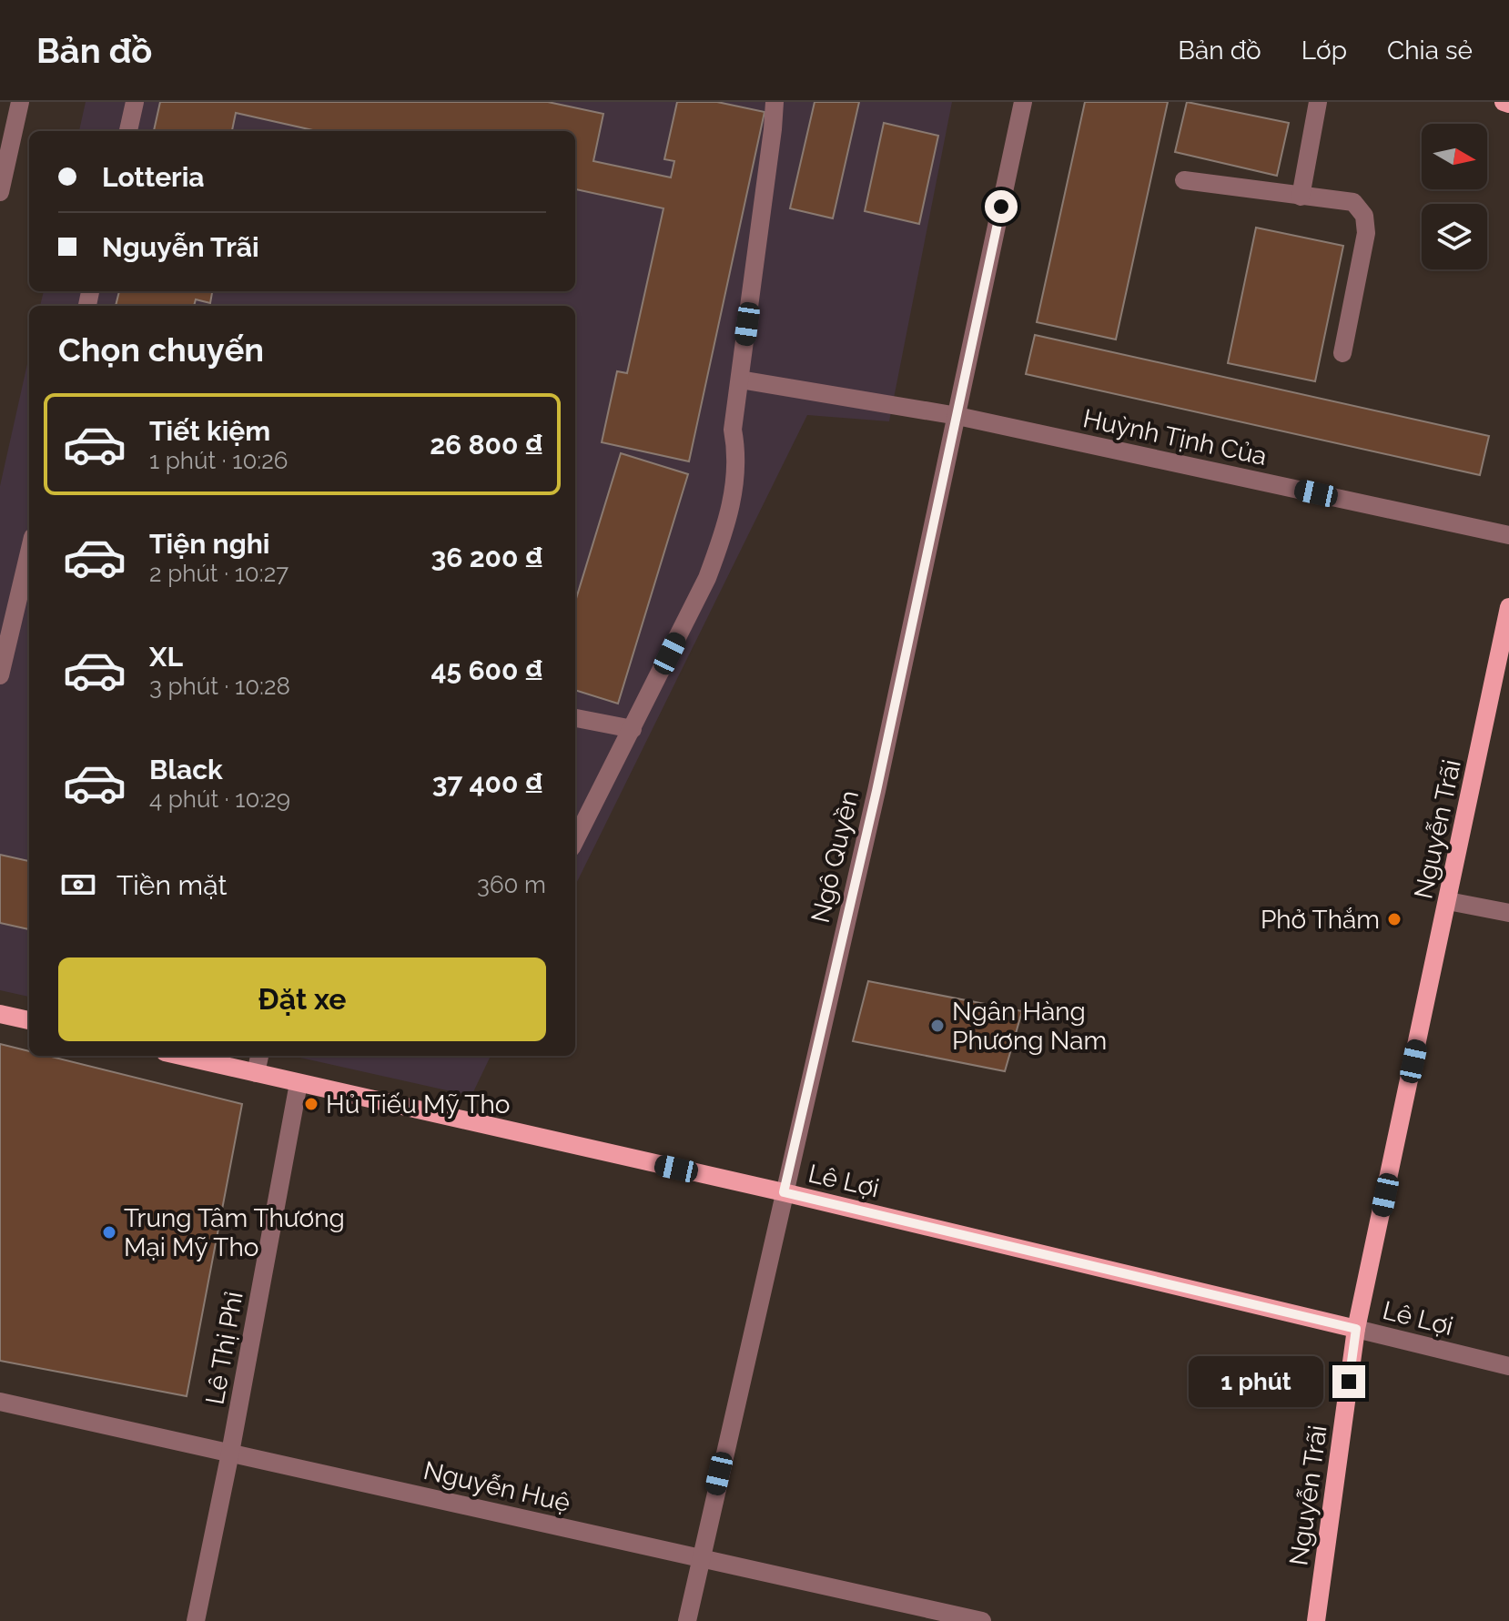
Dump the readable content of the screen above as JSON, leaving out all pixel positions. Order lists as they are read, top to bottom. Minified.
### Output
{"streets":{"main road":["Nguyễn Trãi","Lê Lợi"],"street":["Huỳnh Tịnh Của","Ngô Quyền","Lê Thị Phỉ","Nguyễn Huệ"]},"crossings":[["Huỳnh Tịnh Của","Ngô Quyền"],["Nguyễn Trãi","Lê Lợi"],["Ngô Quyền","Lê Lợi"],["Ngô Quyền","Nguyễn Huệ"],["Lê Lợi","Lê Thị Phỉ"],["Lê Thị Phỉ","Nguyễn Huệ"]],"places":["Phở Thắm","Ngân Hàng Phương Nam","Hủ Tiếu Mỹ Tho","Trung Tâm Thương Mại Mỹ Tho"],"north":"right","page":{"header":"Bản đồ","nav":["Bản đồ","Lớp","Chia sẻ"],"banner":["Lotteria","Nguyễn Trãi"],"heading":"Chọn chuyến","list":[{"name":"Tiết kiệm","note":"1 phút · 10:26","value":"26 800 ₫"},{"name":"Tiện nghi","note":"2 phút · 10:27","value":"36 200 ₫"},{"name":"XL","note":"3 phút · 10:28","value":"45 600 ₫"},{"name":"Black","note":"4 phút · 10:29","value":"37 400 ₫"}],"pay":["Tiền mặt","360 m"],"buttons":"Đặt xe","bubble":"1 phút"}}
